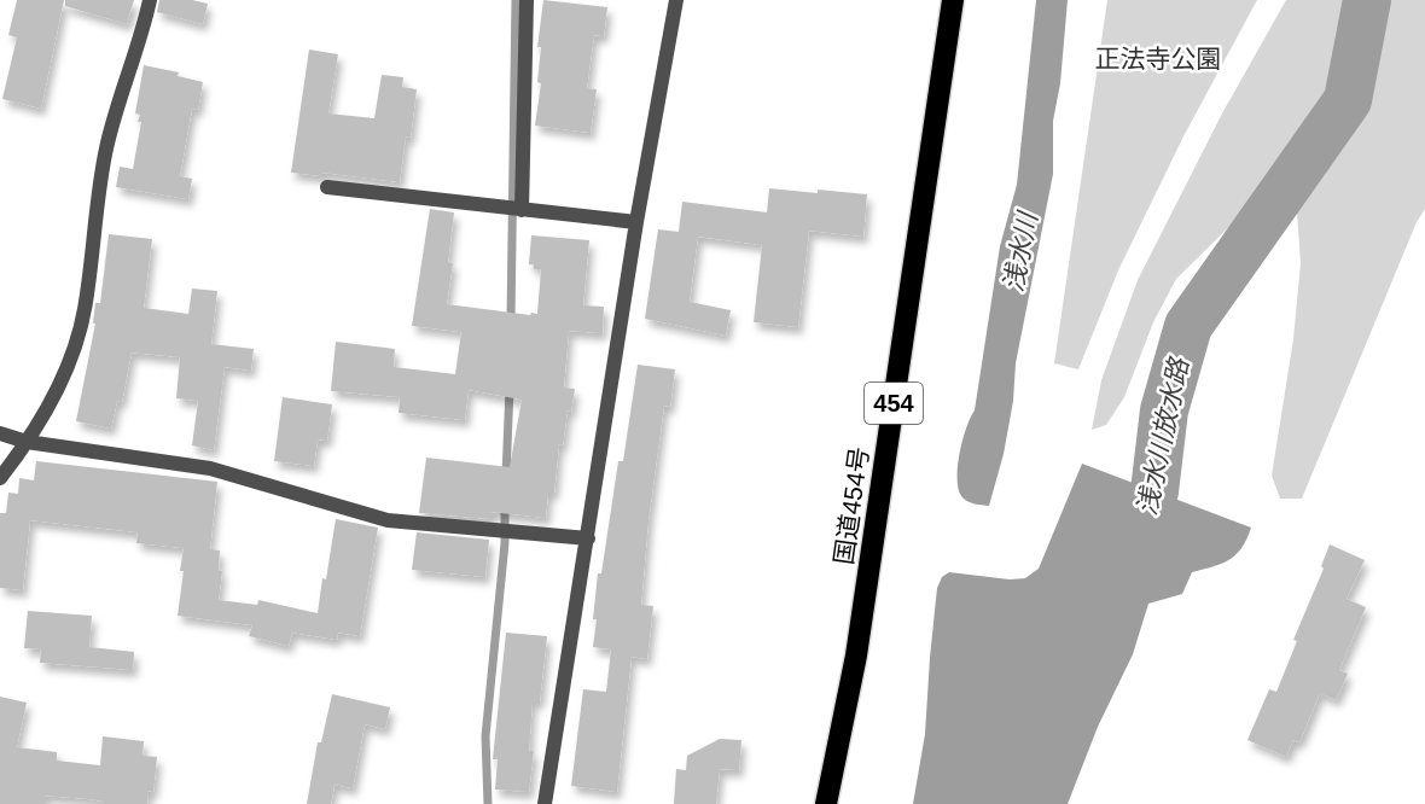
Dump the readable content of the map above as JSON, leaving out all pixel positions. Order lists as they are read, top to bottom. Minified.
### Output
{"streets":{"highway":["454","国道454号"]},"water":["浅水川","浅水川放水路"],"parks":["正法寺公園"]}
